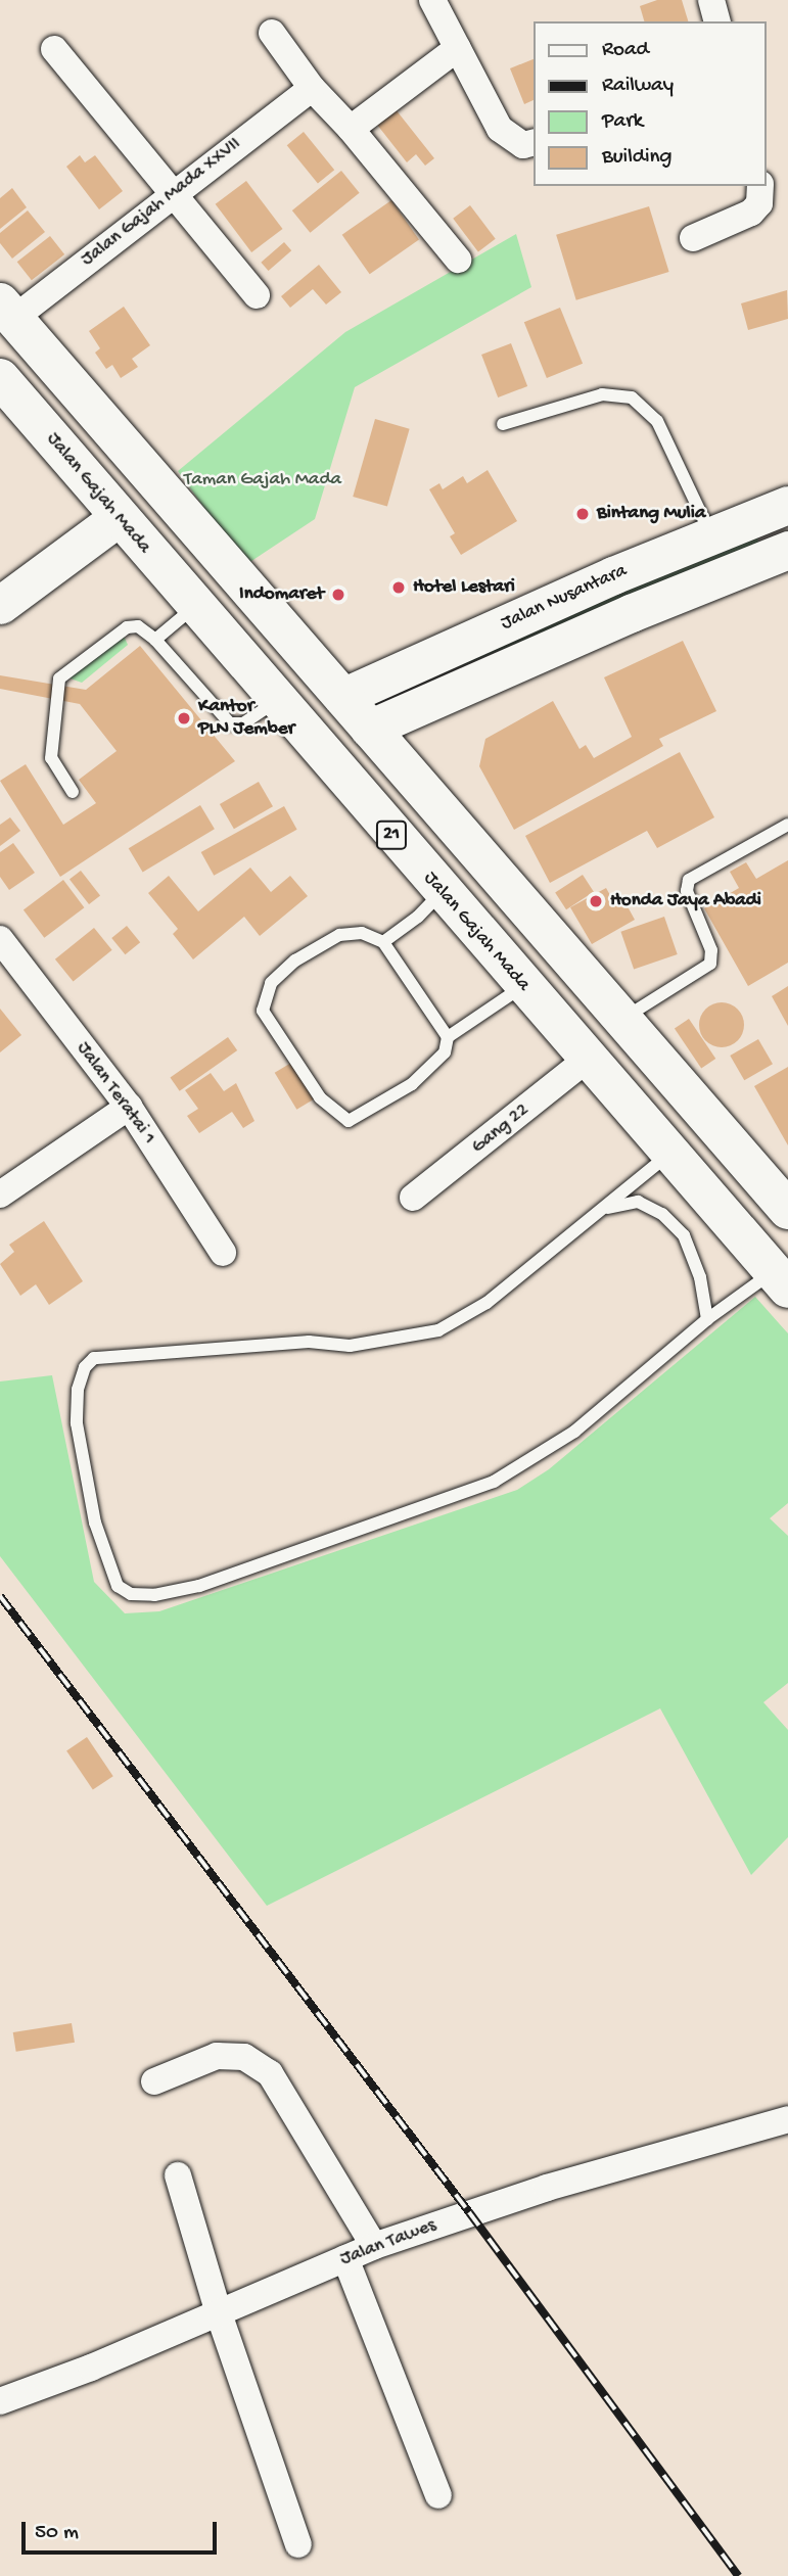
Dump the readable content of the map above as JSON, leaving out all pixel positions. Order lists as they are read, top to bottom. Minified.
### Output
{"streets":{"highway":["Jalan Gajah Mada","21"],"street":["Jalan Gajah Mada XXVII","Jalan Nusantara","Jalan Teratai 1","Gang 22","Jalan Tawes"]},"crossings":[["Jalan Gajah Mada","Gang 22"]],"parks":["Taman Gajah Mada"],"places":["Bintang Mulia","Hotel Lestari","Indomaret","Kantor PLN Jember","Honda Jaya Abadi"],"legend":["Road","Railway","Park","Building"],"scale_bar":"50 m"}
